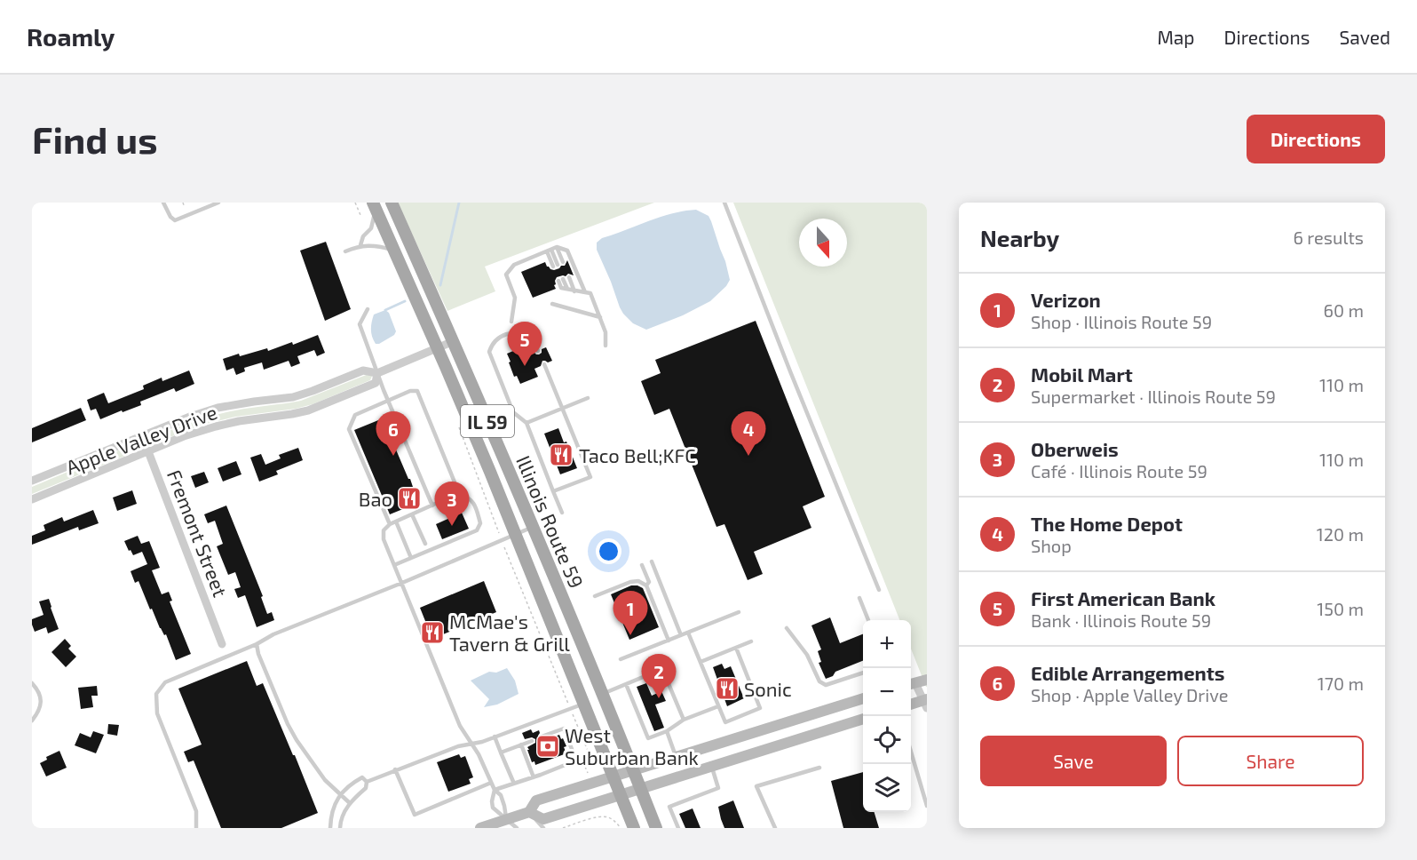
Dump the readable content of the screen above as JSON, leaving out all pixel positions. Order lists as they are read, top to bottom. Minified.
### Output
{"streets":{"main road":["IL 59","Illinois Route 59"],"street":["Apple Valley Drive","Fremont Street"]},"crossings":[["Apple Valley Drive","Illinois Route 59"],["Apple Valley Drive","Fremont Street"]],"places":{"restaurant":["Taco Bell;KFC","Bao","McMae's Tavern & Grill","Sonic"],"bank":["West Suburban Bank"]},"north":"bottom","page":{"header":"Roamly","nav":["Map","Directions","Saved"],"buttons":["Directions",["Save","Share"]],"title":"Find us","heading":["Nearby","6 results"],"list":[{"mark":"1","name":"Verizon","note":"Shop · Illinois Route 59","value":"60 m"},{"mark":"2","name":"Mobil Mart","note":"Supermarket · Illinois Route 59","value":"110 m"},{"mark":"3","name":"Oberweis","note":"Café · Illinois Route 59","value":"110 m"},{"mark":"4","name":"The Home Depot","note":"Shop","value":"120 m"},{"mark":"5","name":"First American Bank","note":"Bank · Illinois Route 59","value":"150 m"},{"mark":"6","name":"Edible Arrangements","note":"Shop · Apple Valley Drive","value":"170 m"}],"pins":["5","4","6","3","1","2"],"map_buttons":["+","−"]}}
